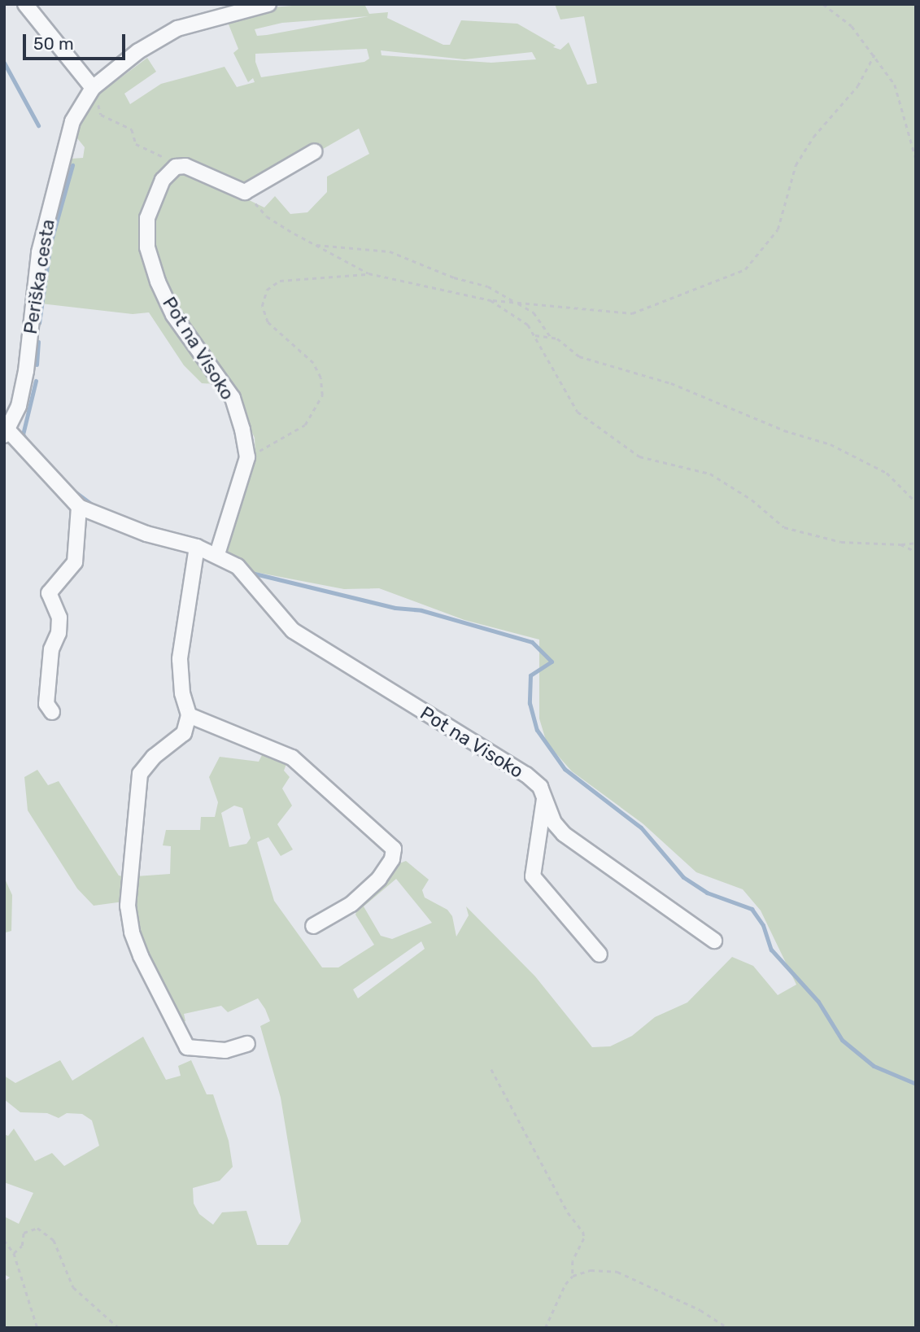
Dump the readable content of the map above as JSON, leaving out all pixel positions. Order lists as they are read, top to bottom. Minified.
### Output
{"streets":{"street":["Periška cesta","Pot na Visoko"]},"crossings":[["Periška cesta","Pot na Visoko"]],"scale_bar":"50 m"}
